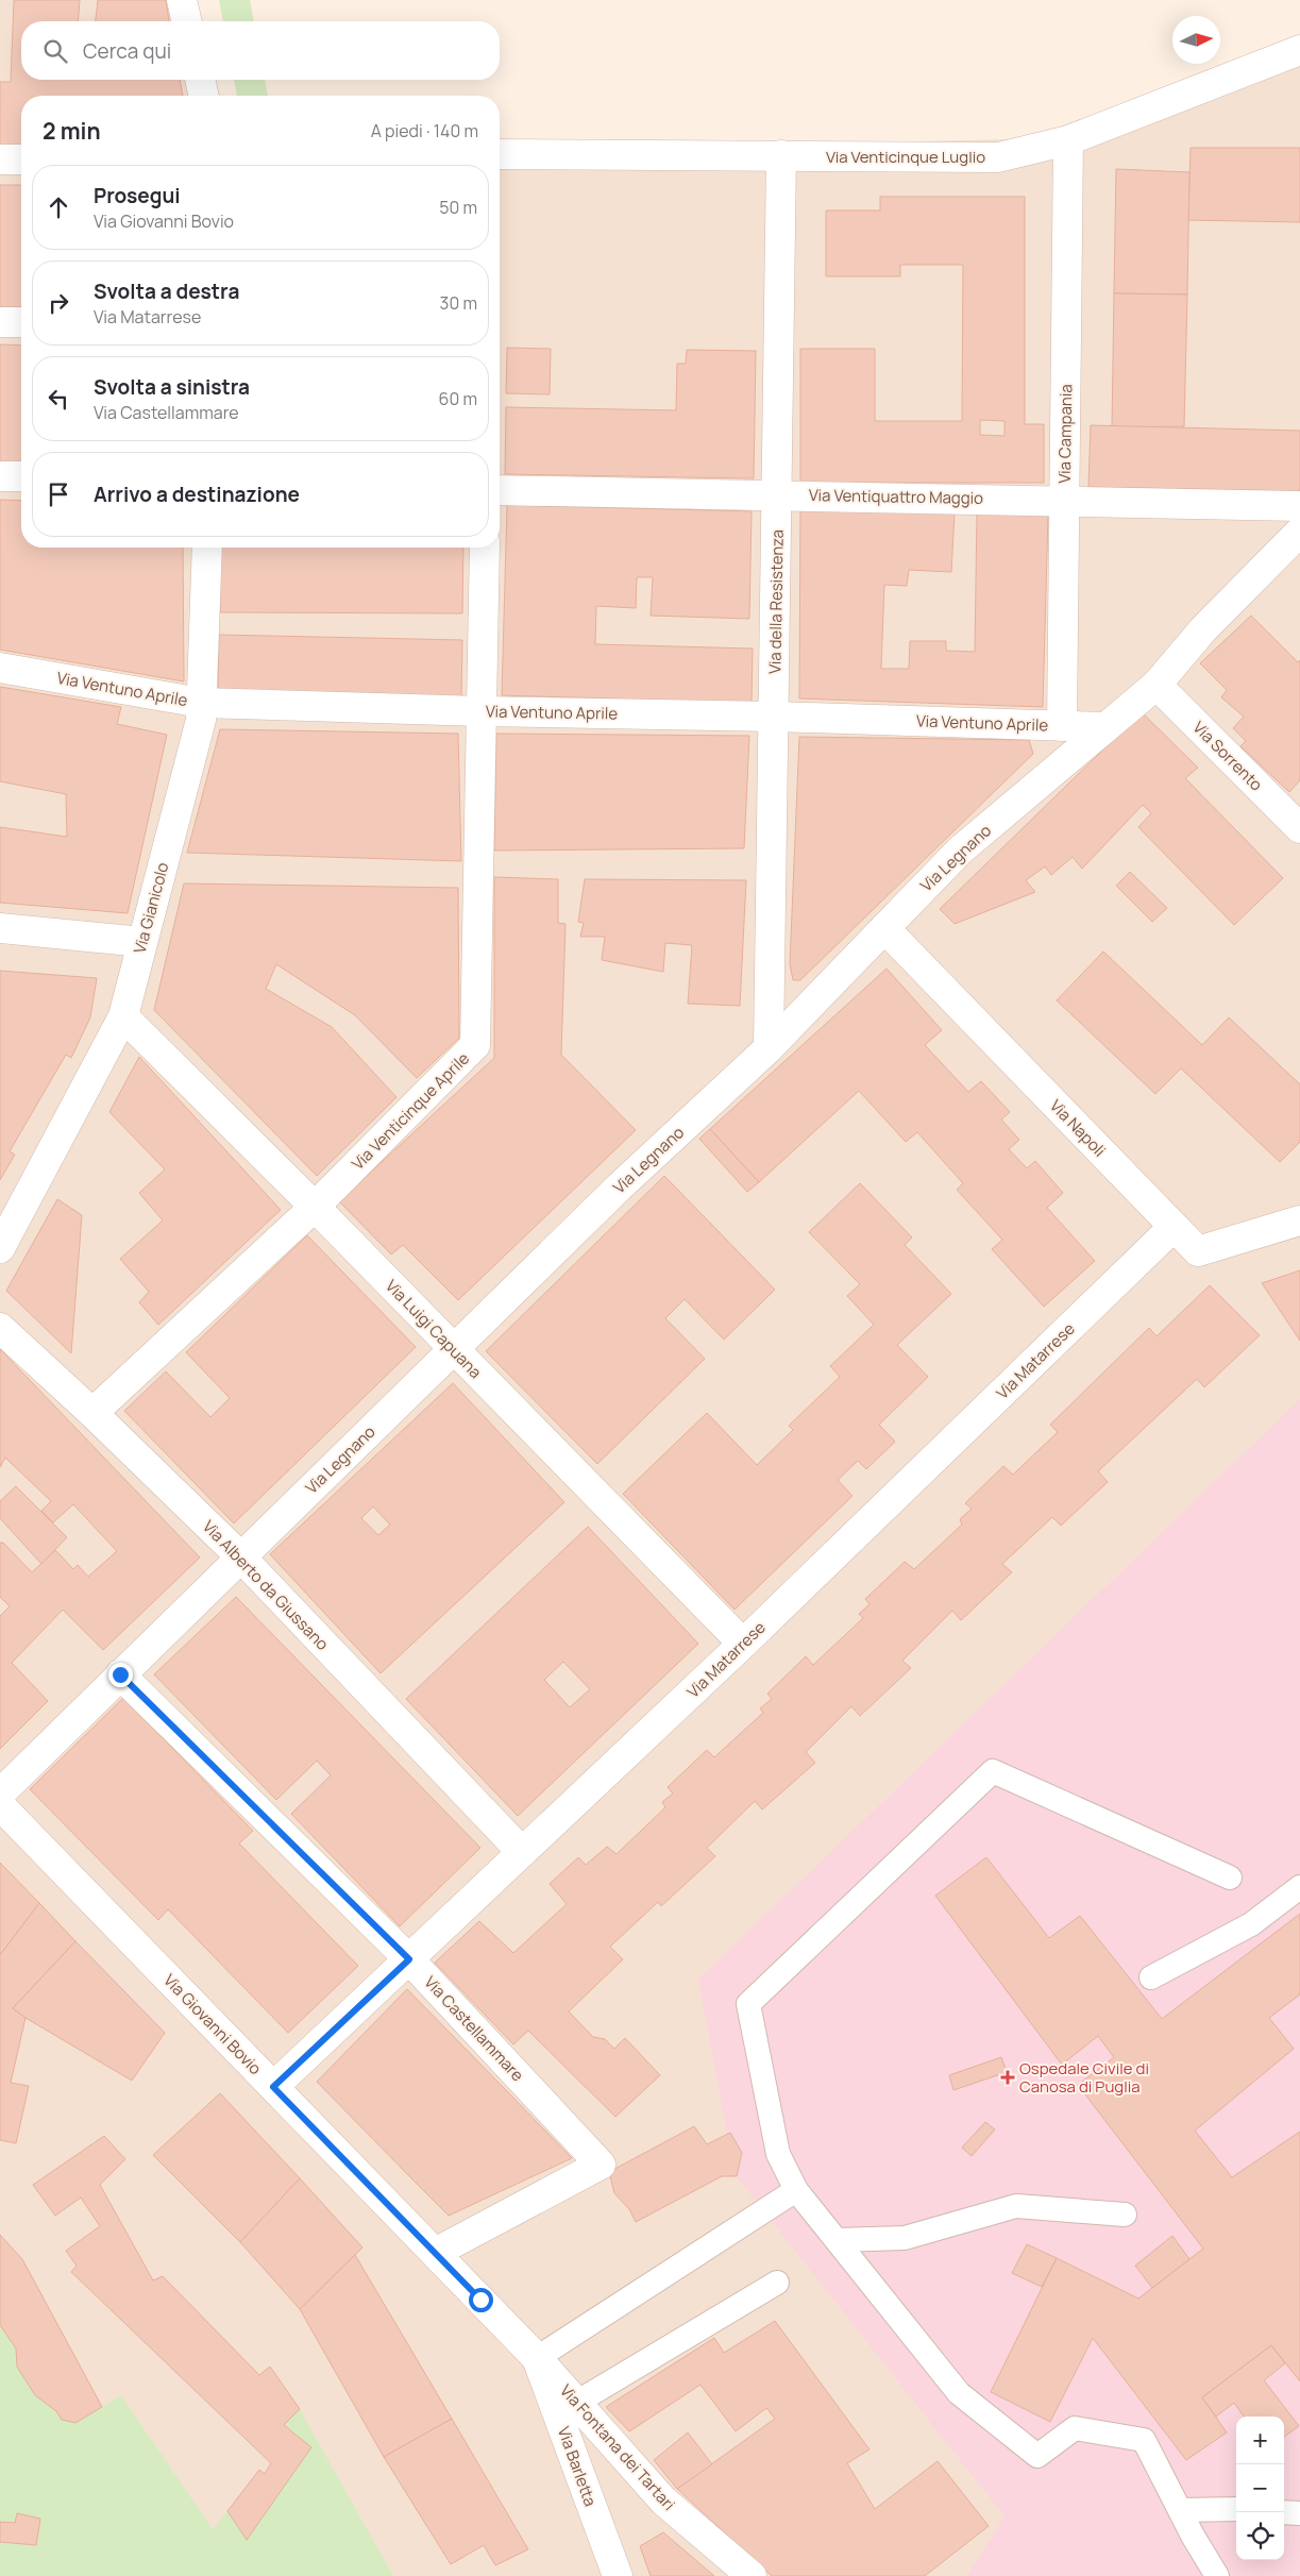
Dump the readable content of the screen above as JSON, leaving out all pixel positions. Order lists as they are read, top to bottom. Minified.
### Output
{"streets":{"street":["Via Venticinque Luglio","Via Campania","Via Ventiquattro Maggio","Via della Resistenza","Via Ventuno Aprile","Via Sorrento","Via Legnano","Via Gianicolo","Via Venticinque Aprile","Via Napoli","Via Luigi Capuana","Via Matarrese","Via Alberto da Giussano","Via Giovanni Bovio","Via Castellammare","Via Fontana dei Tartari","Via Barletta"]},"crossings":[["Via Venticinque Luglio","Via Campania"],["Via Venticinque Luglio","Via della Resistenza"],["Via Campania","Via Ventiquattro Maggio"],["Via Campania","Via Ventuno Aprile"],["Via Ventiquattro Maggio","Via della Resistenza"],["Via della Resistenza","Via Ventuno Aprile"],["Via della Resistenza","Via Legnano"],["Via Ventuno Aprile","Via Legnano"],["Via Ventuno Aprile","Via Gianicolo"],["Via Ventuno Aprile","Via Venticinque Aprile"],["Via Sorrento","Via Legnano"],["Via Legnano","Via Napoli"],["Via Legnano","Via Luigi Capuana"],["Via Legnano","Via Alberto da Giussano"],["Via Legnano","Via Castellammare"],["Via Gianicolo","Via Luigi Capuana"],["Via Venticinque Aprile","Via Luigi Capuana"],["Via Venticinque Aprile","Via Alberto da Giussano"],["Via Napoli","Via Matarrese"],["Via Luigi Capuana","Via Matarrese"],["Via Matarrese","Via Alberto da Giussano"],["Via Matarrese","Via Giovanni Bovio"],["Via Matarrese","Via Castellammare"],["Via Giovanni Bovio","Via Castellammare"],["Via Giovanni Bovio","Via Fontana dei Tartari"],["Via Giovanni Bovio","Via Barletta"],["Via Fontana dei Tartari","Via Barletta"]],"places":{"health":["Ospedale Civile di Canosa di Puglia"]},"north":"right","page":{"search":"Cerca qui","heading":["2 min","A piedi · 140 m"],"list":[["Prosegui","Via Giovanni Bovio","50 m"],["Svolta a destra","Via Matarrese","30 m"],["Svolta a sinistra","Via Castellammare","60 m"],"Arrivo a destinazione"],"map_buttons":["+","−"]}}
